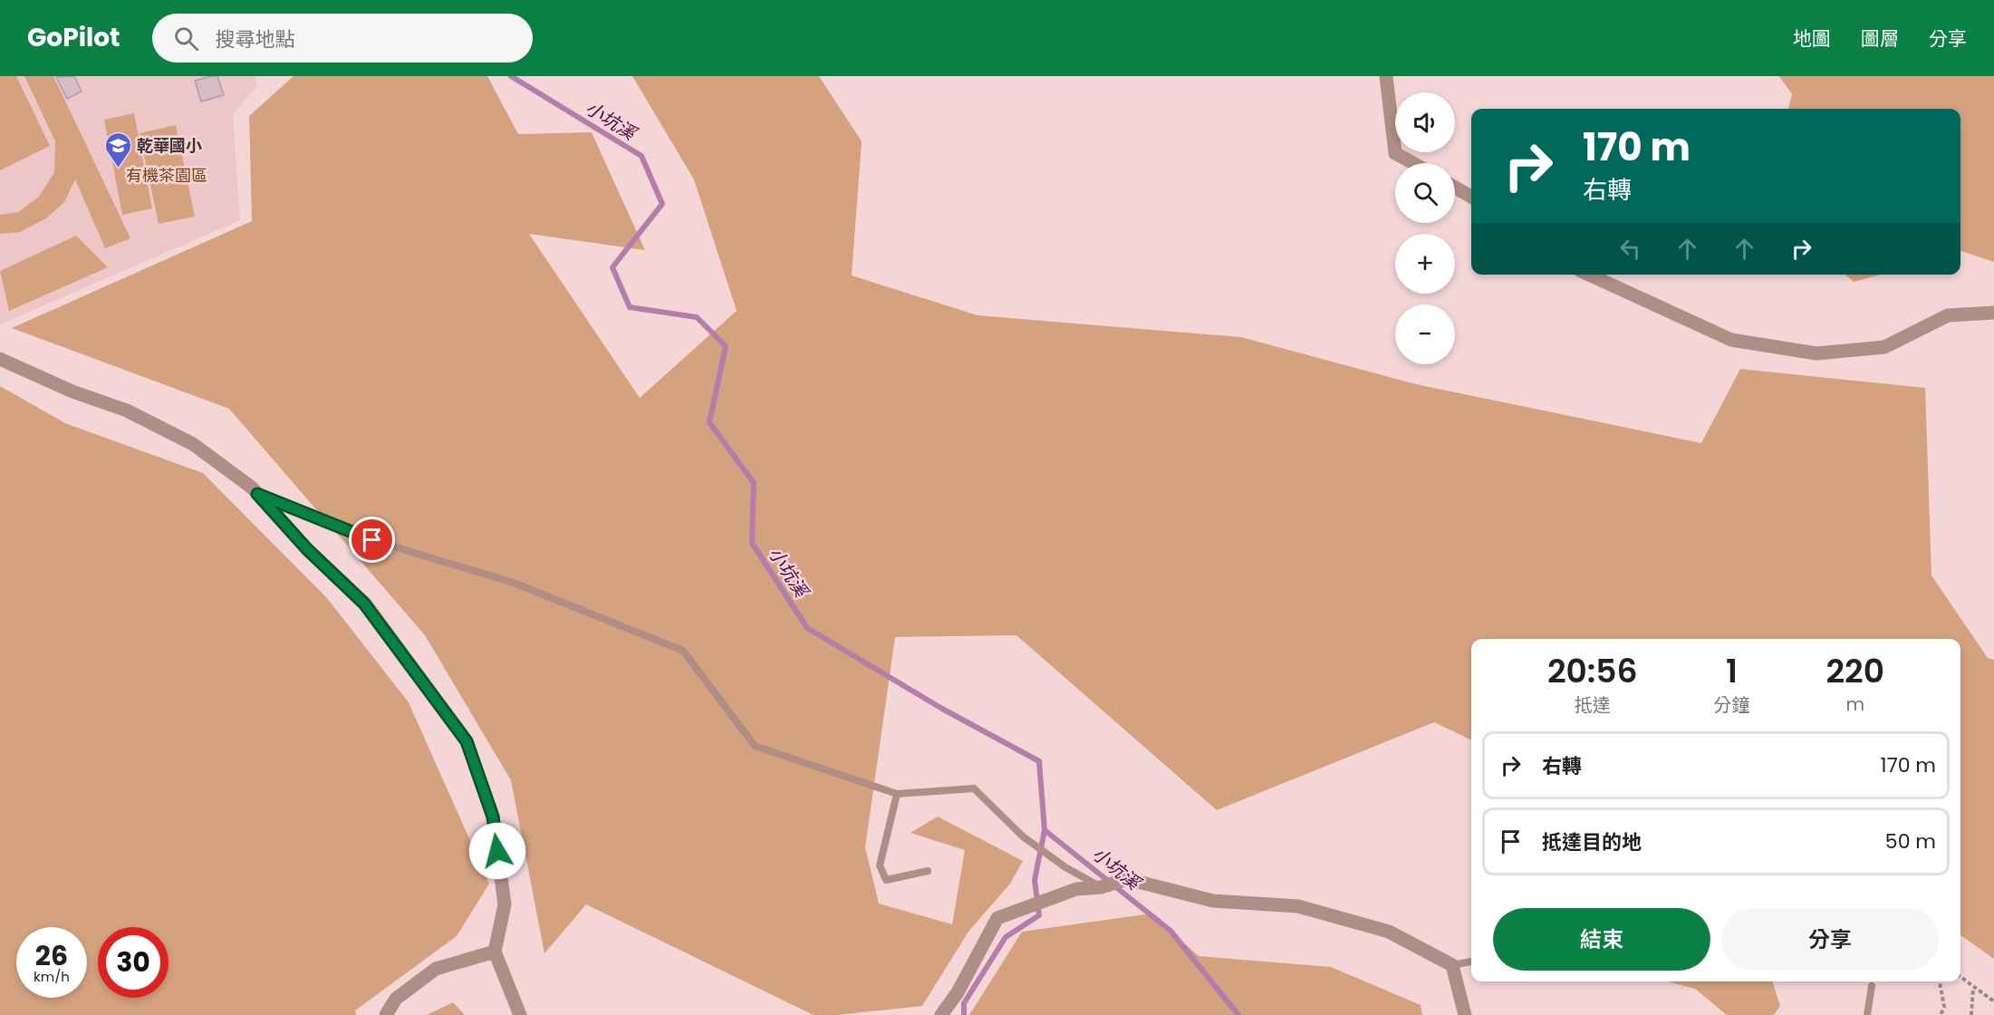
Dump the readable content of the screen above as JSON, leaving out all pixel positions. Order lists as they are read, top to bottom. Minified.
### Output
{"water":["小坑溪"],"parks":["有機茶園區"],"places":{"school or university":["乾華國小"]},"page":{"header":"GoPilot","search":"搜尋地點","nav":["地圖","圖層","分享"],"map_buttons":["+","−"],"turn":["170 m","右轉"],"eta":["20:56","抵達","1","分鐘","220","m"],"list":[{"name":"右轉","value":"170 m"},{"name":"抵達目的地","value":"50 m"}],"buttons":["結束","分享"],"speed":"26 km/h","limit":"30"}}
